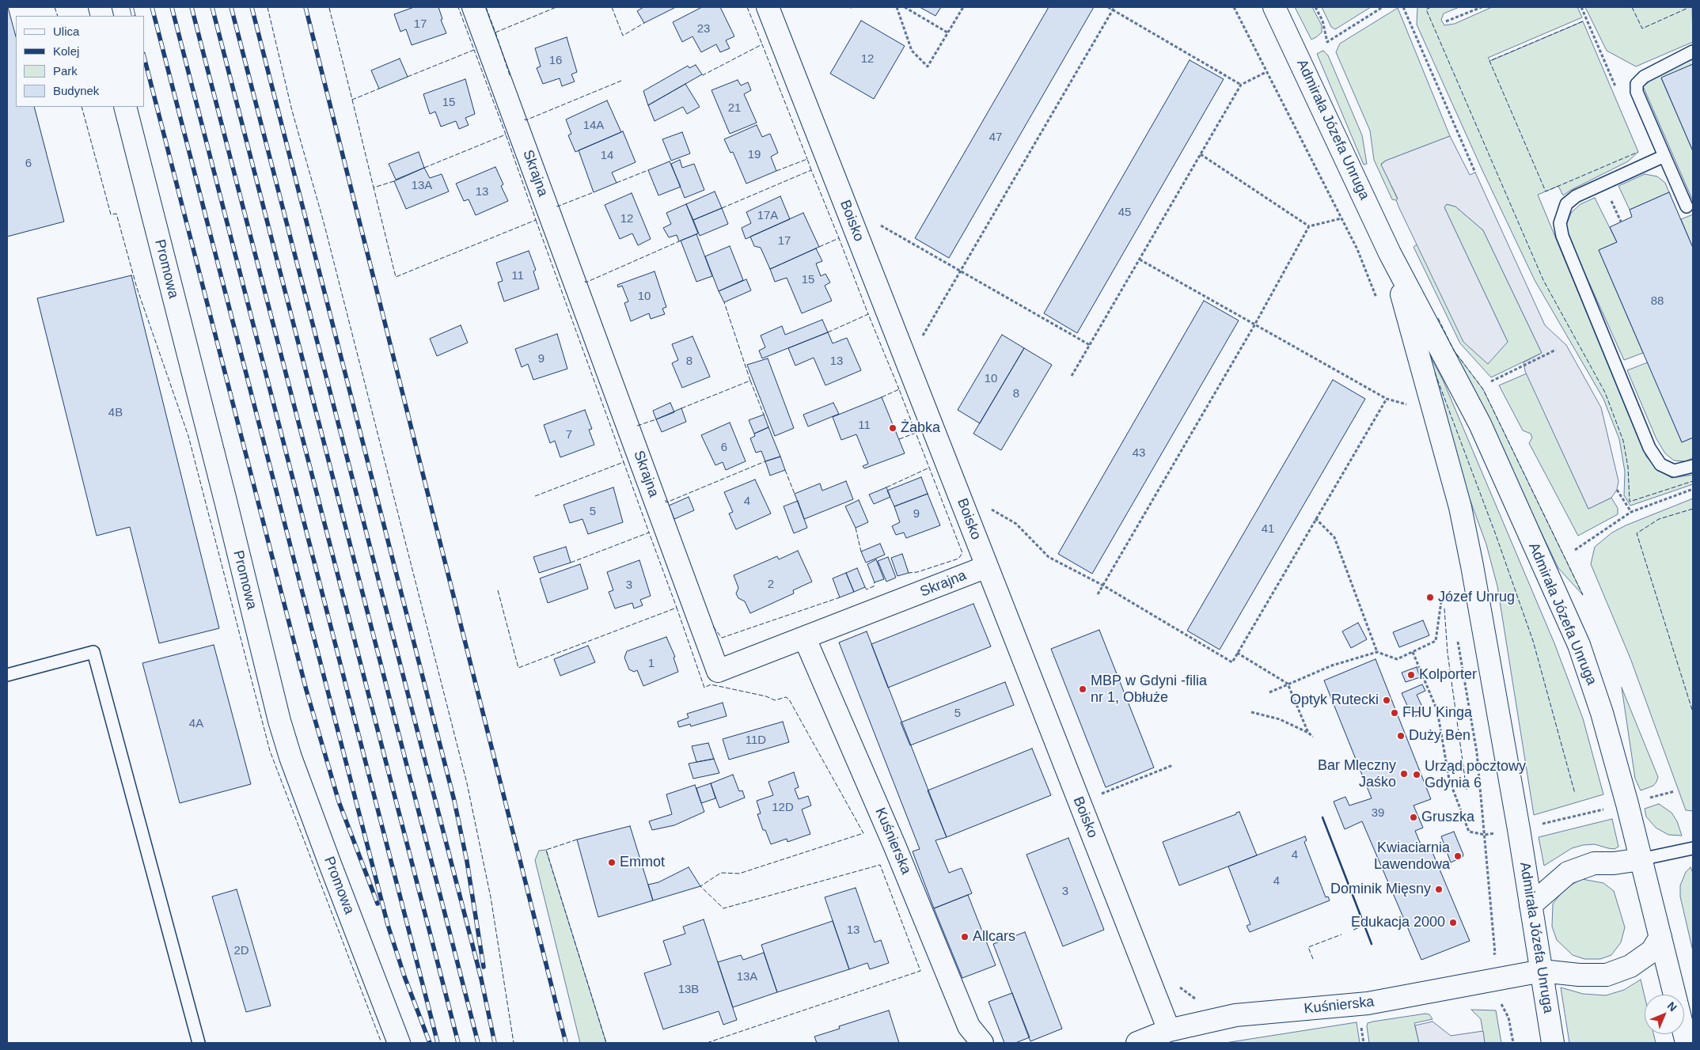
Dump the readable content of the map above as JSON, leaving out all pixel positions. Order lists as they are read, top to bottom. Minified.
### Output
{"streets":{"street":["Admirała Józefa Unruga","Skrajna","Boisko","Promowa","Kuśnierska"]},"crossings":[["Admirała Józefa Unruga","Kuśnierska"],["Skrajna","Boisko"],["Skrajna","Kuśnierska"],["Boisko","Kuśnierska"]],"places":["Żabka","Józef Unrug","Kolporter","MBP w Gdyni -filia nr 1, Obłuże","Optyk Rutecki","FHU Kinga","Duży Ben","Bar Mleczny Jaśko","Urząd pocztowy Gdynia 6","Gruszka","Kwiaciarnia Lawendowa","Emmot","Dominik Mięsny","Edukacja 2000","Allcars"],"house_numbers":["17","23","12","16","15","21","14A","47","19","14","6","13A","13","45","17A","12","17","11","15","10","88","9","8","13","10","8","4B","11","7","6","43","4","5","9","41","2","3","1","5","4A","11D","12D","39","4","4","3","13","2D","13A","13B"],"legend":["Ulica","Kolej","Park","Budynek"],"north":"top right"}
